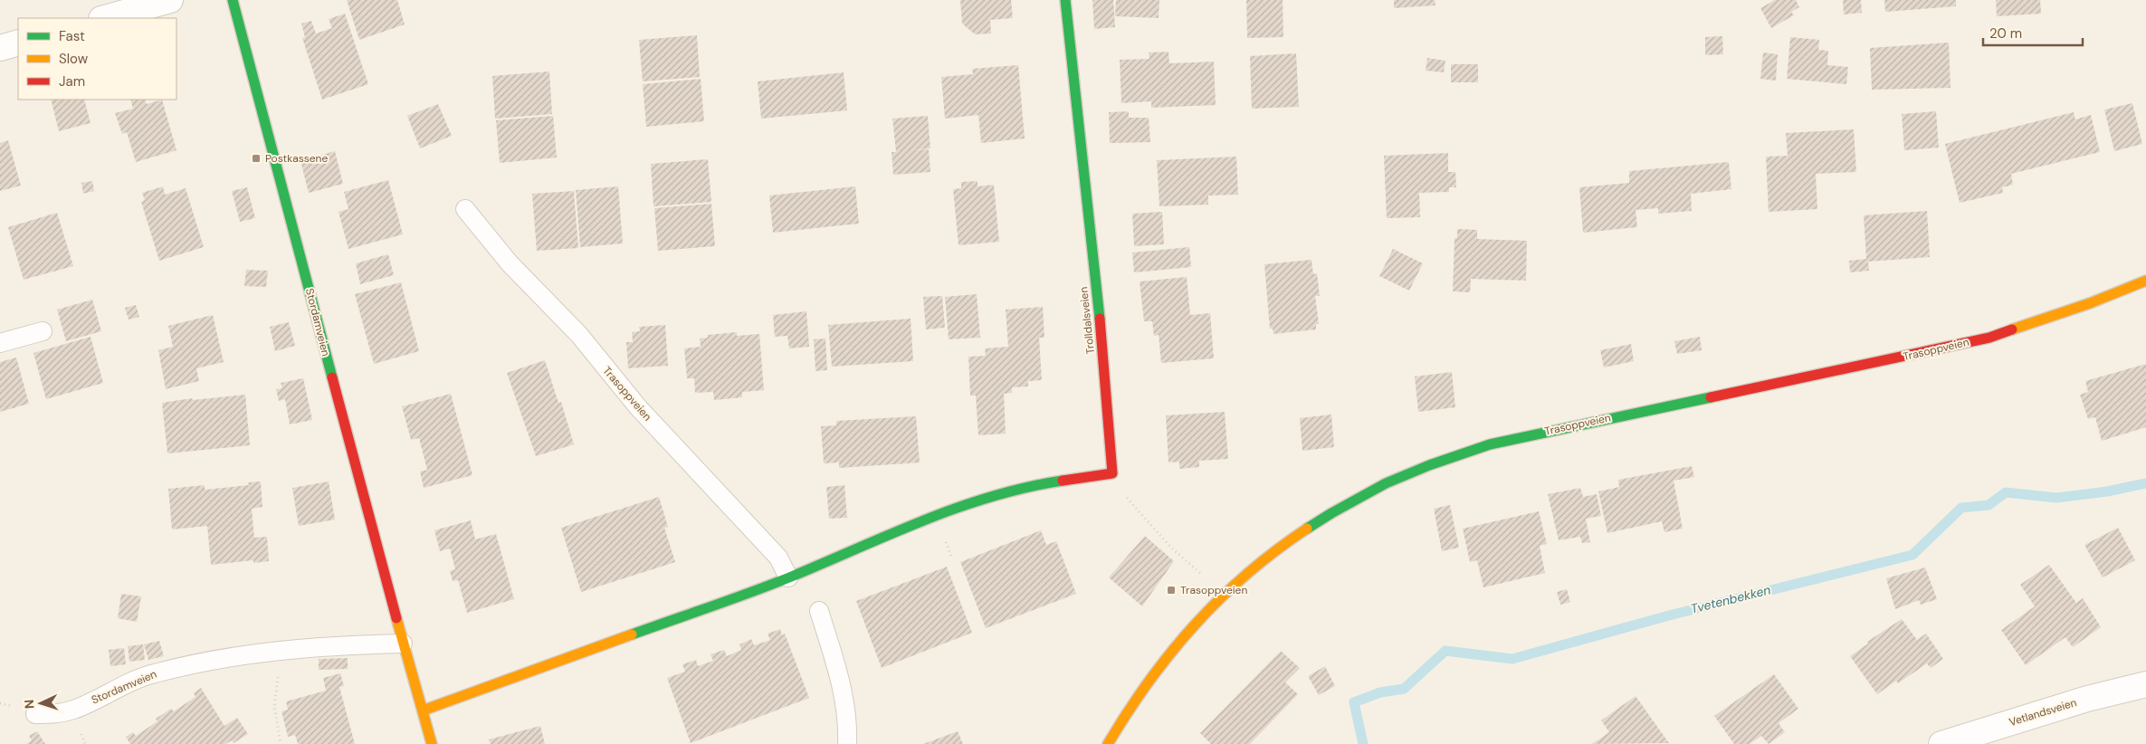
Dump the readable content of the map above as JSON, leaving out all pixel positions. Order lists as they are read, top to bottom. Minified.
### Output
{"streets":{"street":["Trolldalsveien","Stordamveien","Trasoppveien","Vetlandsveien"]},"water":["Tvetenbekken"],"places":{"transit":["Postkassene","Trasoppveien"]},"legend":["Fast","Slow","Jam"],"scale_bar":"20 m","north":"left"}
